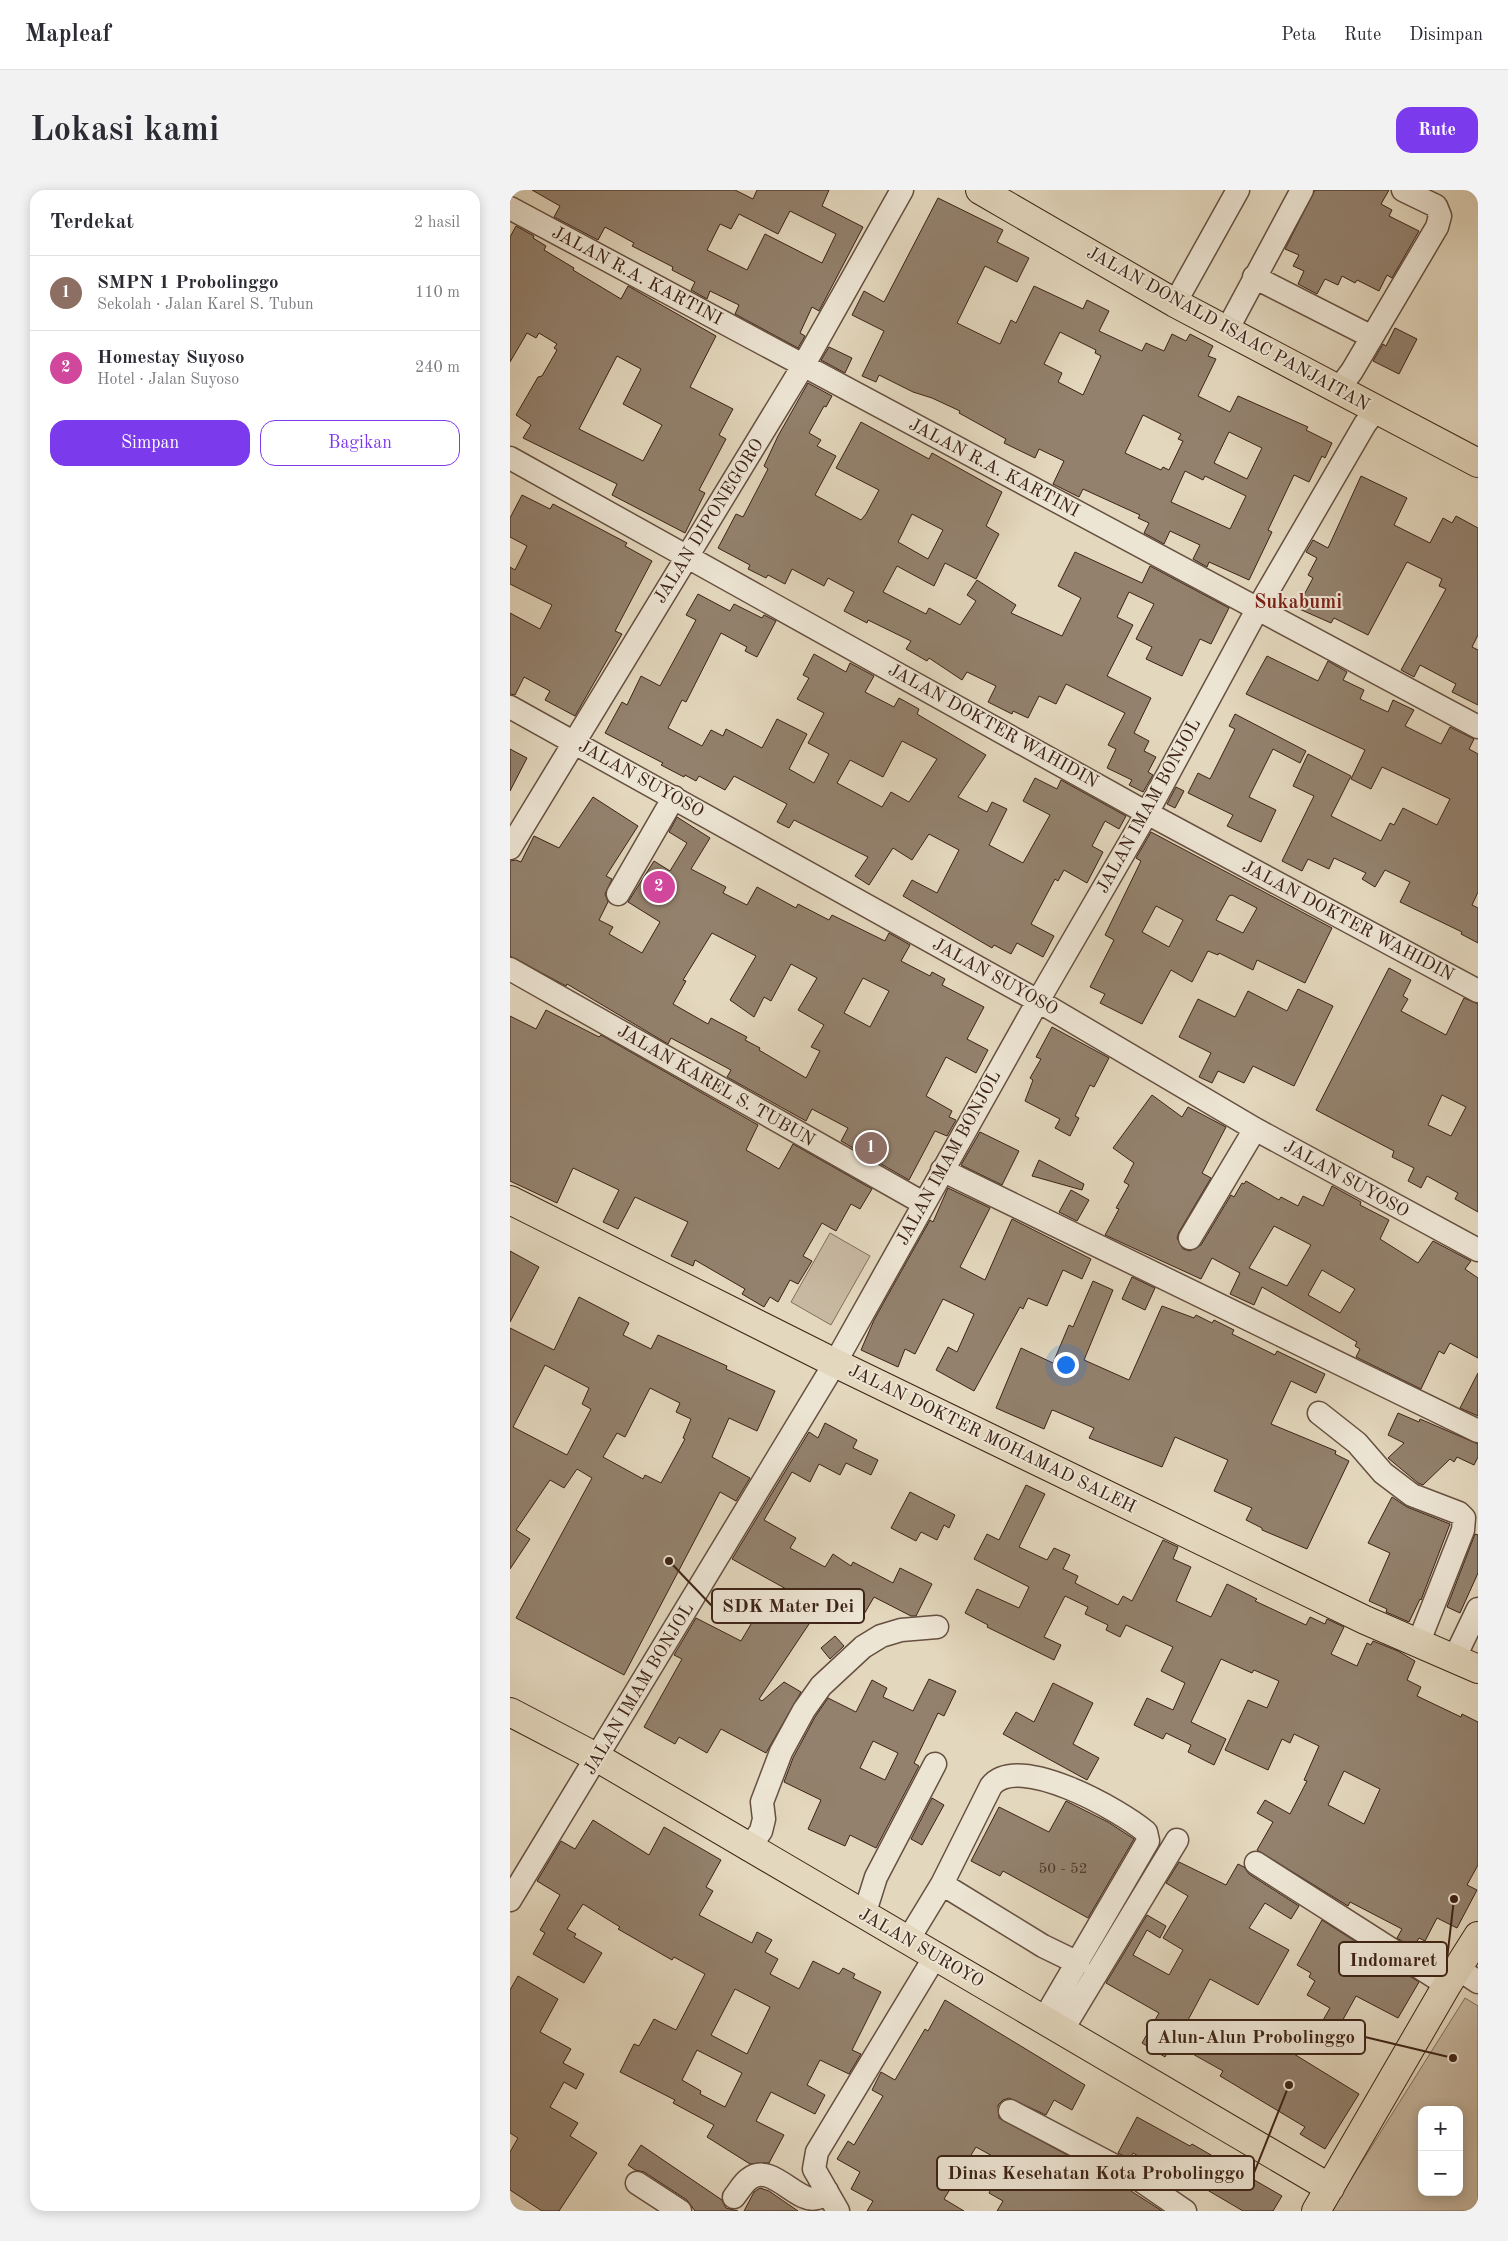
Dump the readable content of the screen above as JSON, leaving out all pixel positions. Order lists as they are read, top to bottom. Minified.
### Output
{"streets":{"main road":["JALAN DONALD ISAAC PANJAITAN","JALAN DOKTER MOHAMAD SALEH","JALAN SUROYO"],"street":["JALAN R.A. KARTINI","JALAN DIPONEGORO","JALAN DOKTER WAHIDIN","JALAN SUYOSO","JALAN IMAM BONJOL","JALAN KAREL S. TUBUN"]},"crossings":[["JALAN R.A. KARTINI","JALAN DIPONEGORO"],["JALAN R.A. KARTINI","JALAN IMAM BONJOL"],["JALAN DONALD ISAAC PANJAITAN","JALAN IMAM BONJOL"],["JALAN DIPONEGORO","JALAN DOKTER WAHIDIN"],["JALAN DIPONEGORO","JALAN SUYOSO"],["JALAN DOKTER WAHIDIN","JALAN IMAM BONJOL"],["JALAN SUYOSO","JALAN IMAM BONJOL"],["JALAN IMAM BONJOL","JALAN KAREL S. TUBUN"],["JALAN IMAM BONJOL","JALAN DOKTER MOHAMAD SALEH"],["JALAN IMAM BONJOL","JALAN SUROYO"]],"districts":["Sukabumi"],"places":["SDK Mater Dei","Indomaret","Alun-Alun Probolinggo","Dinas Kesehatan Kota Probolinggo"],"house_numbers":["50 - 52"],"page":{"header":"Mapleaf","nav":["Peta","Rute","Disimpan"],"buttons":["Rute",["Simpan","Bagikan"]],"title":"Lokasi kami","heading":["Terdekat","2 hasil"],"list":[{"mark":"1","name":"SMPN 1 Probolinggo","note":"Sekolah · Jalan Karel S. Tubun","value":"110 m"},{"mark":"2","name":"Homestay Suyoso","note":"Hotel · Jalan Suyoso","value":"240 m"}],"pins":["2","1"],"map_buttons":["+","−"]}}
